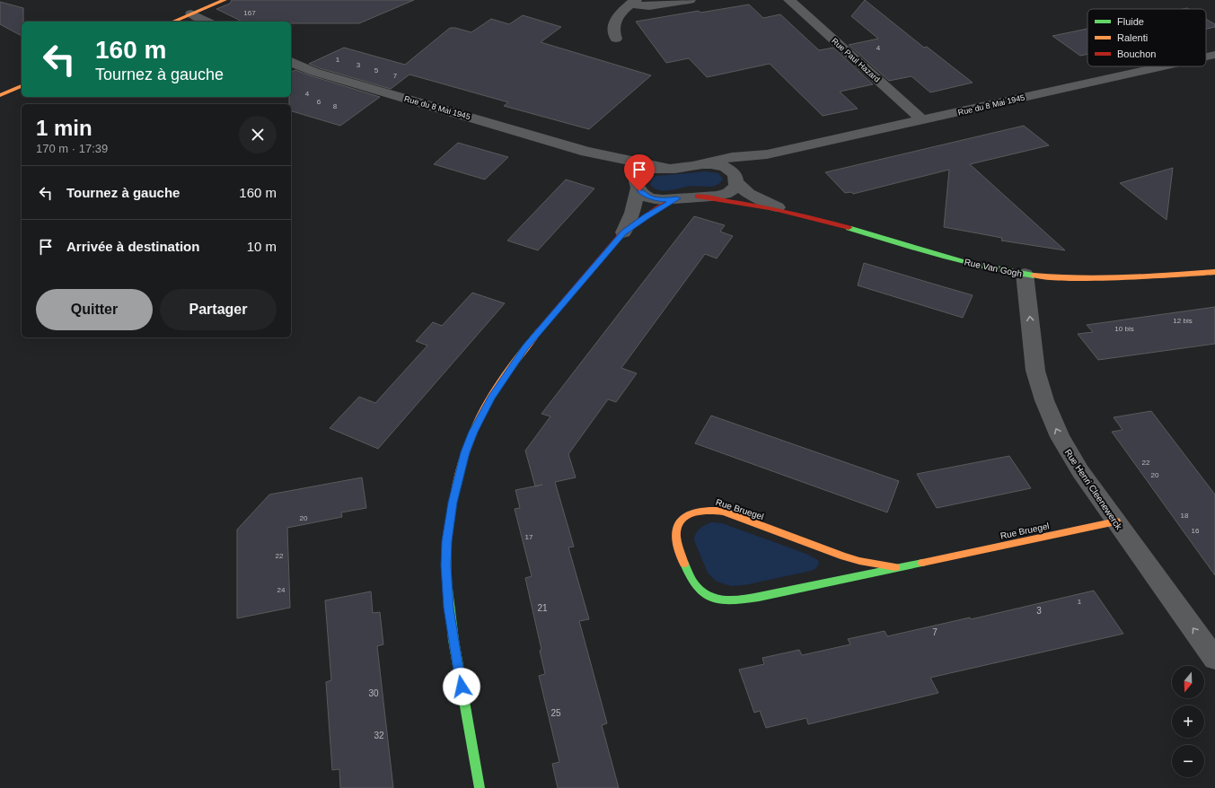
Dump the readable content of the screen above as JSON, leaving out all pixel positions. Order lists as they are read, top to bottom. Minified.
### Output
{"streets":{"street":["Rue Paul Hazard","Rue du 8 Mai 1945","Rue Van Gogh","Rue Henri Cleenewerck","Rue Bruegel"]},"crossings":[["Rue Paul Hazard","Rue du 8 Mai 1945"],["Rue du 8 Mai 1945","Rue Van Gogh"],["Rue Van Gogh","Rue Henri Cleenewerck"],["Rue Henri Cleenewerck","Rue Bruegel"]],"one_way":["Rue Henri Cleenewerck"],"house_numbers":["167","4","1","3","5","7","4","6","8","12 bis","10 bis","22","20","18","20","16","17","22","24","1","21","3","7","30","25","32"],"legend":["Fluide","Ralenti","Bouchon"],"north":"bottom","page":{"turn":["160 m","Tournez à gauche"],"heading":["1 min","170 m · 17:39"],"list":[{"name":"Tournez à gauche","value":"160 m"},{"name":"Arrivée à destination","value":"10 m"}],"buttons":["Quitter","Partager"],"map_buttons":["+","−"]}}
